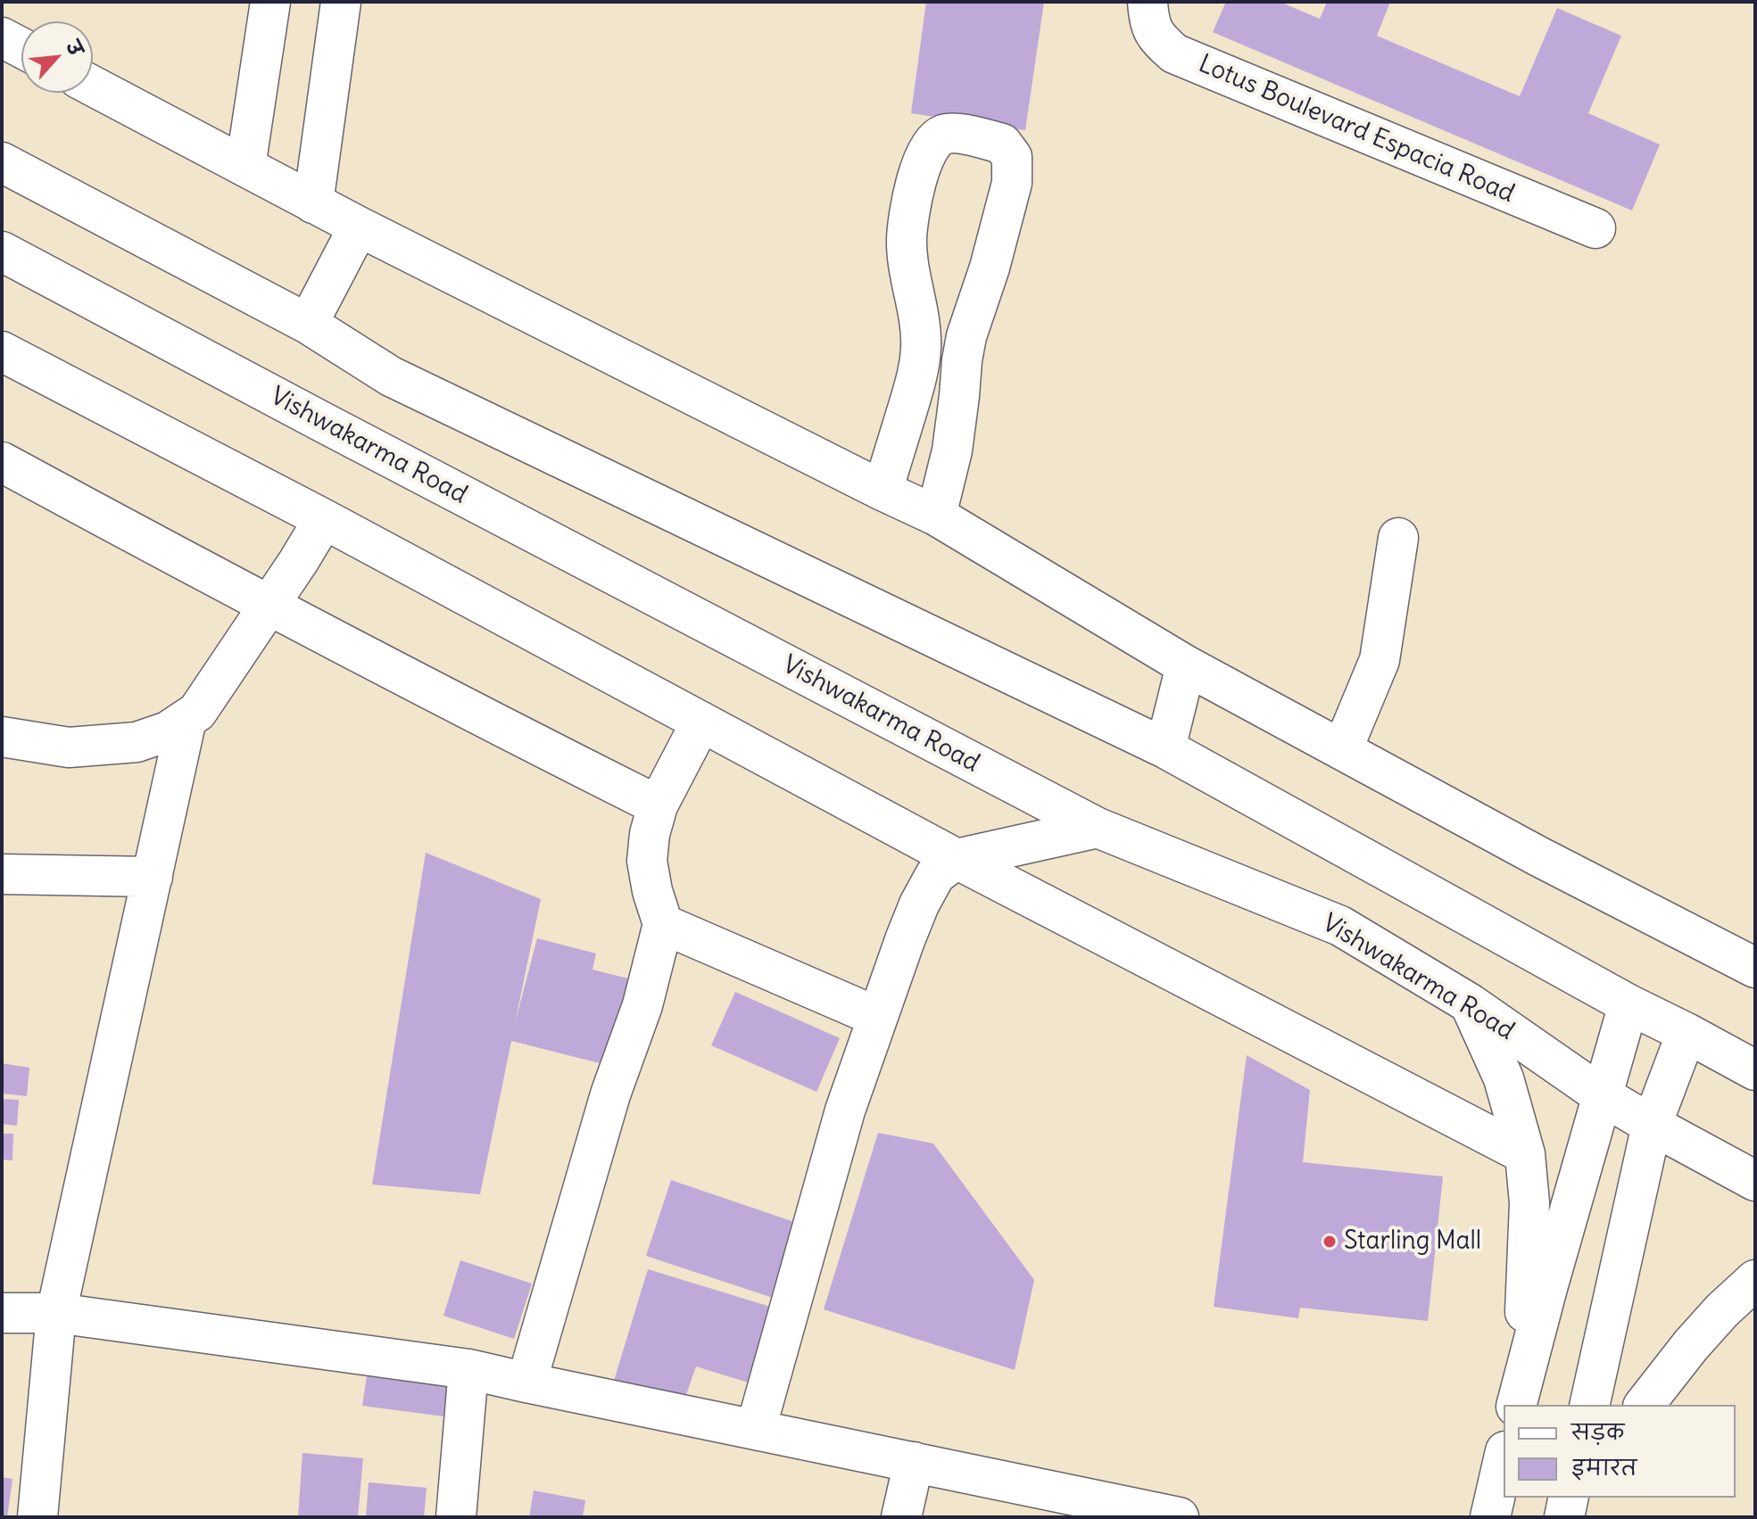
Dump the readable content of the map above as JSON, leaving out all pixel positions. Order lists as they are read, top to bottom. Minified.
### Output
{"streets":{"street":["Lotus Boulevard Espacia Road","Vishwakarma Road"]},"places":["Starling Mall"],"legend":["सड़क","इमारत"],"north":"top right"}
